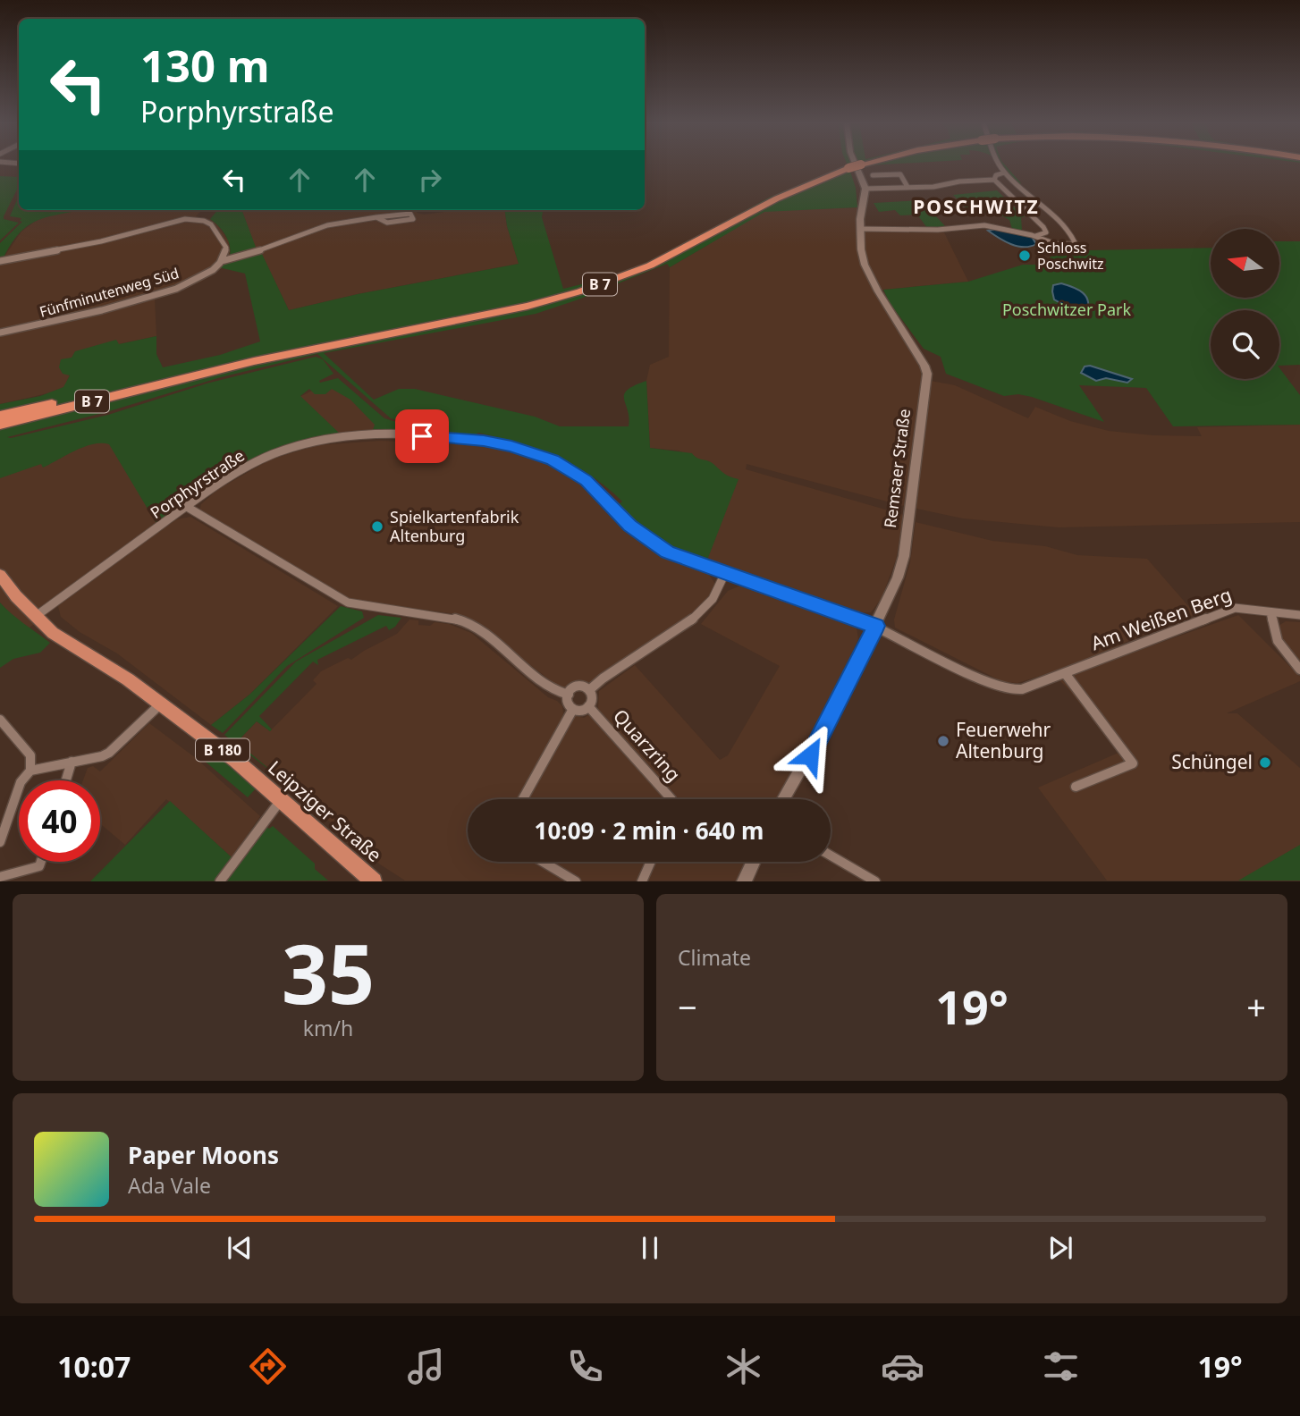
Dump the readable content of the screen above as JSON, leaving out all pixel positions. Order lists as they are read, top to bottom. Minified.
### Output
{"streets":{"highway":["B 7"],"main road":["B 180","Leipziger Straße"],"street":["Fünfminutenweg Süd","Remsaer Straße","Porphyrstraße","Am Weißen Berg","Quarzring"]},"crossings":[["Remsaer Straße","Porphyrstraße"],["Remsaer Straße","Am Weißen Berg"],["Porphyrstraße","Am Weißen Berg"],["Porphyrstraße","Leipziger Straße"]],"districts":["POSCHWITZ"],"parks":["Poschwitzer Park"],"places":["Schloss Poschwitz","Spielkartenfabrik Altenburg","Feuerwehr Altenburg","Schüngel"],"north":"left","page":{"turn":["130 m","Porphyrstraße"],"limit":"40","trip":"10:09 · 2 min · 640 m","tile":[["35","km/h"],"Climate"],"heat":["−","19°","+"],"song":["Paper Moons","Ada Vale"],"tabs":["10:07","19°"]}}
